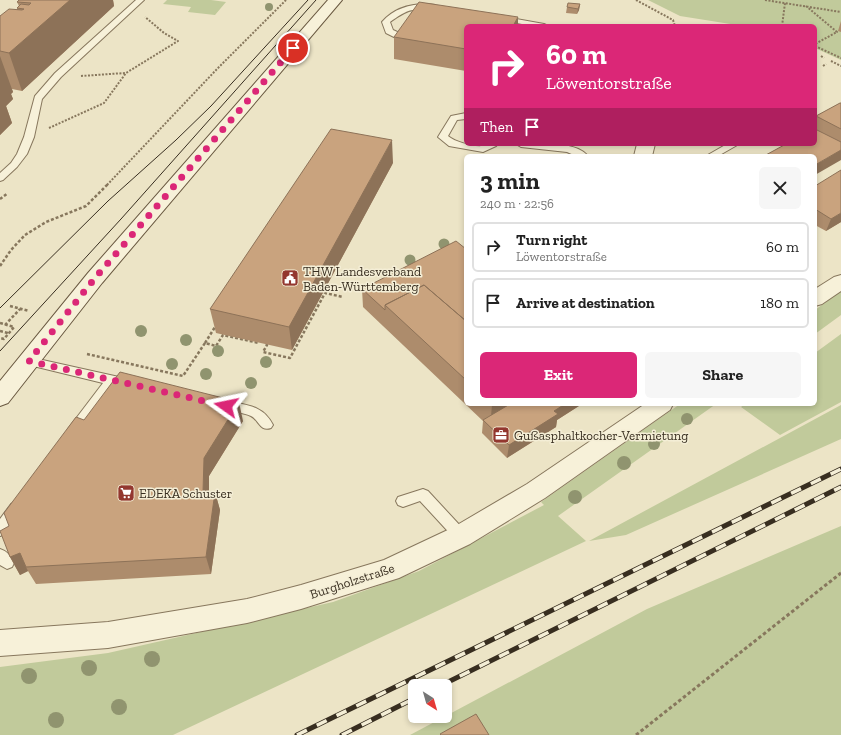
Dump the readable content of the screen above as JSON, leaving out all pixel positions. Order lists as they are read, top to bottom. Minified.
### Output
{"streets":{"main road":["Burgholzstraße"]},"places":{"public building":["THW Landesverband Baden-Württemberg"],"office":["Gußasphaltkocher-Vermietung"],"supermarket":["EDEKA Schuster"]},"north":"bottom right","page":{"turn":["60 m","Löwentorstraße"],"then":"Then","heading":["3 min","240 m · 22:56"],"list":[{"name":"Turn right","note":"Löwentorstraße","value":"60 m"},{"name":"Arrive at destination","value":"180 m"}],"buttons":["Exit","Share"]}}
